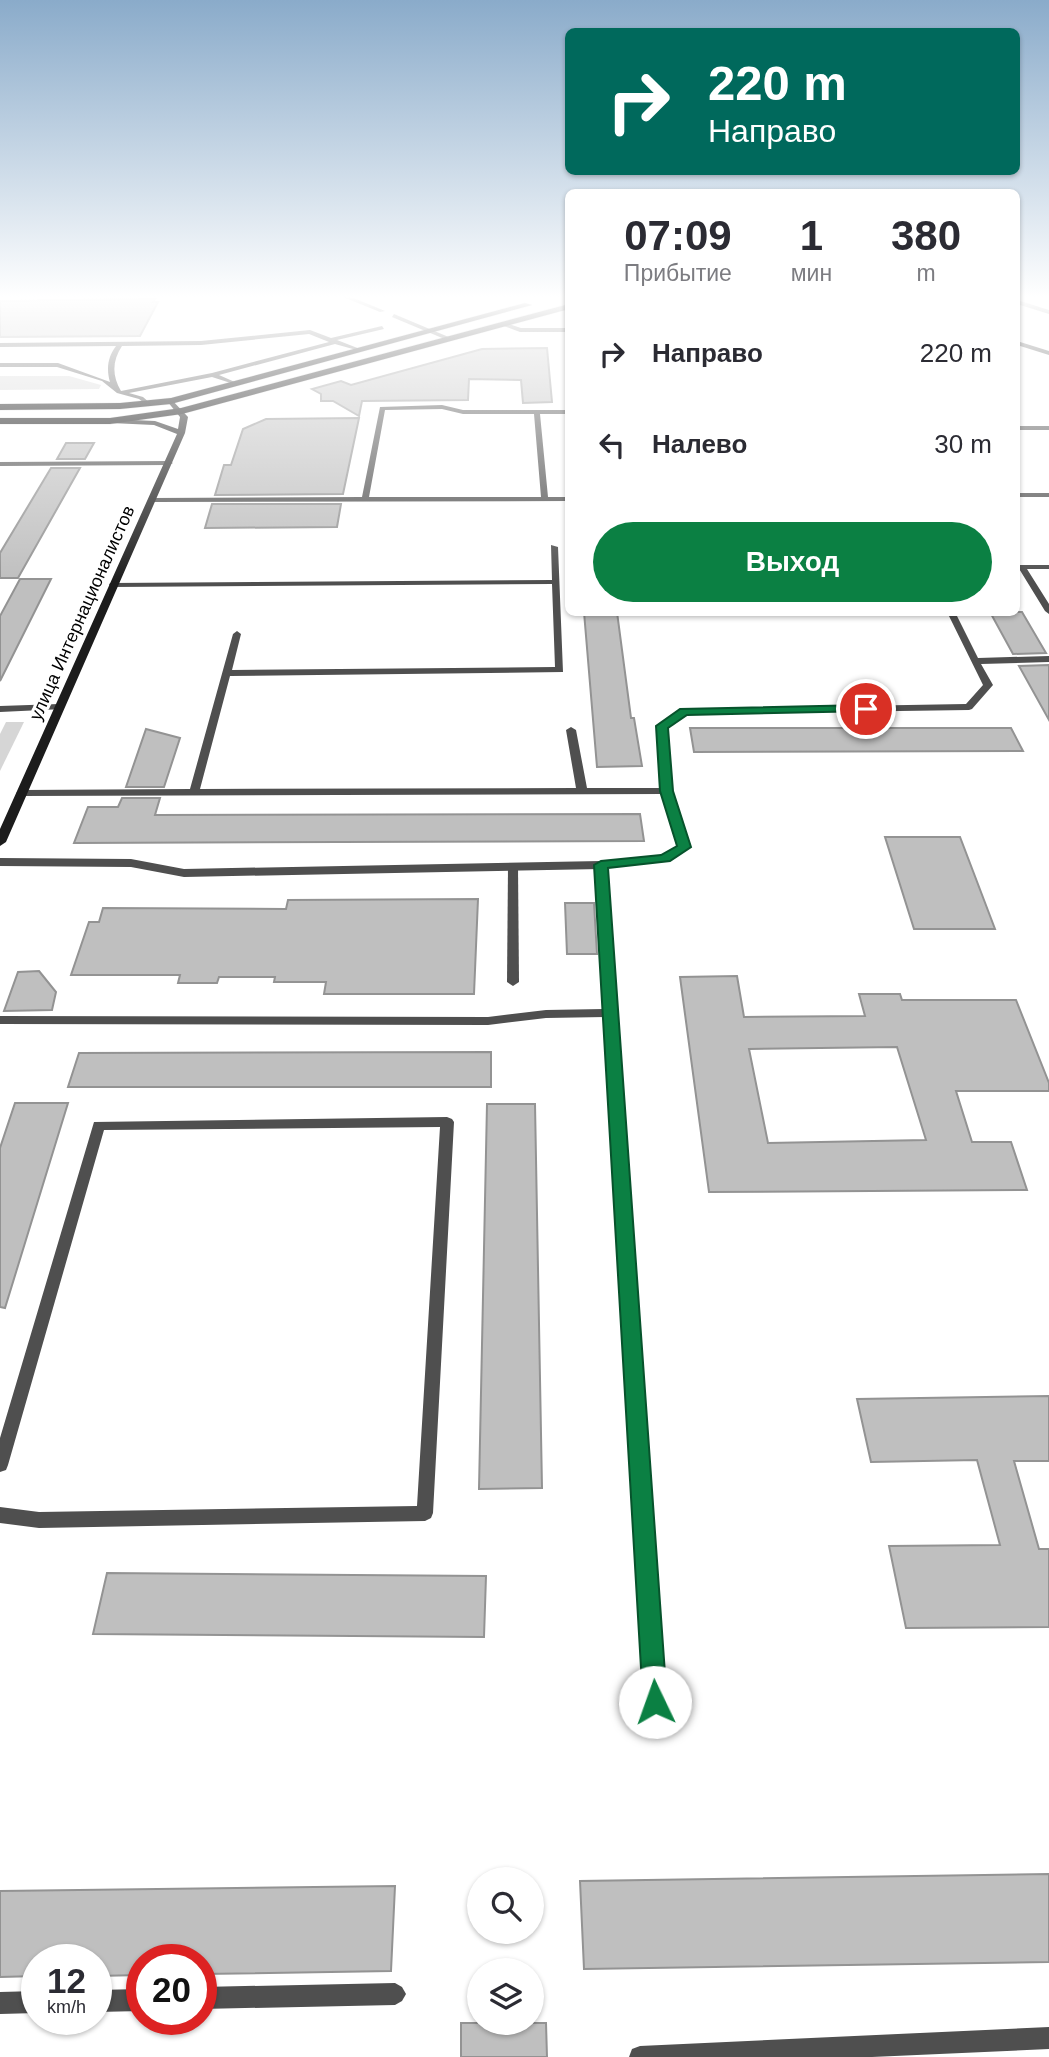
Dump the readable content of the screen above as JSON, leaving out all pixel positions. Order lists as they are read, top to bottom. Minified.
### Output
{"streets":{"street":["улица Интернационалистов"]},"page":{"turn":["220 m","Направо"],"eta":["07:09","Прибытие","1","мин","380","m"],"list":[{"name":"Направо","value":"220 m"},{"name":"Налево","value":"30 m"}],"buttons":"Выход","speed":"12 km/h","limit":"20"}}
